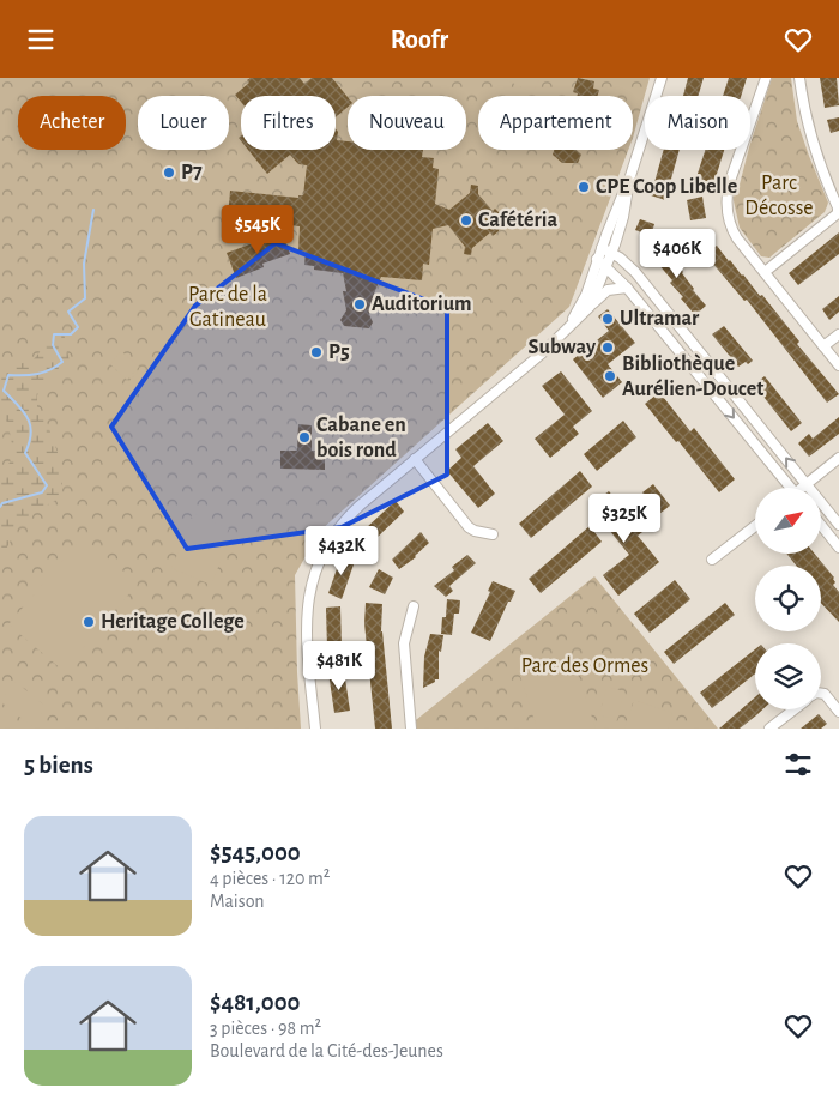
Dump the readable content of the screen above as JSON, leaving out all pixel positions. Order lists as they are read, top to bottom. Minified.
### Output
{"parks":["Parc Décosse","Parc de la Gatineau","Parc des Ormes"],"places":["P7","CPE Coop Libelle","Cafétéria","Auditorium","Ultramar","Subway","P5","Bibliothèque Aurélien-Doucet","Cabane en bois rond","Heritage College"],"north":"top right","page":{"header":"Roofr","chip":["Acheter","Louer","Filtres","Nouveau","Appartement","Maison"],"price":["$545K","$406K","$325K","$432K","$481K"],"heading":"5 biens","list":[{"name":"$545,000","note":"4 pièces · 120 m² · Maison"},{"name":"$481,000","note":"3 pièces · 98 m² · Boulevard de la Cité-des-Jeunes"}]}}
